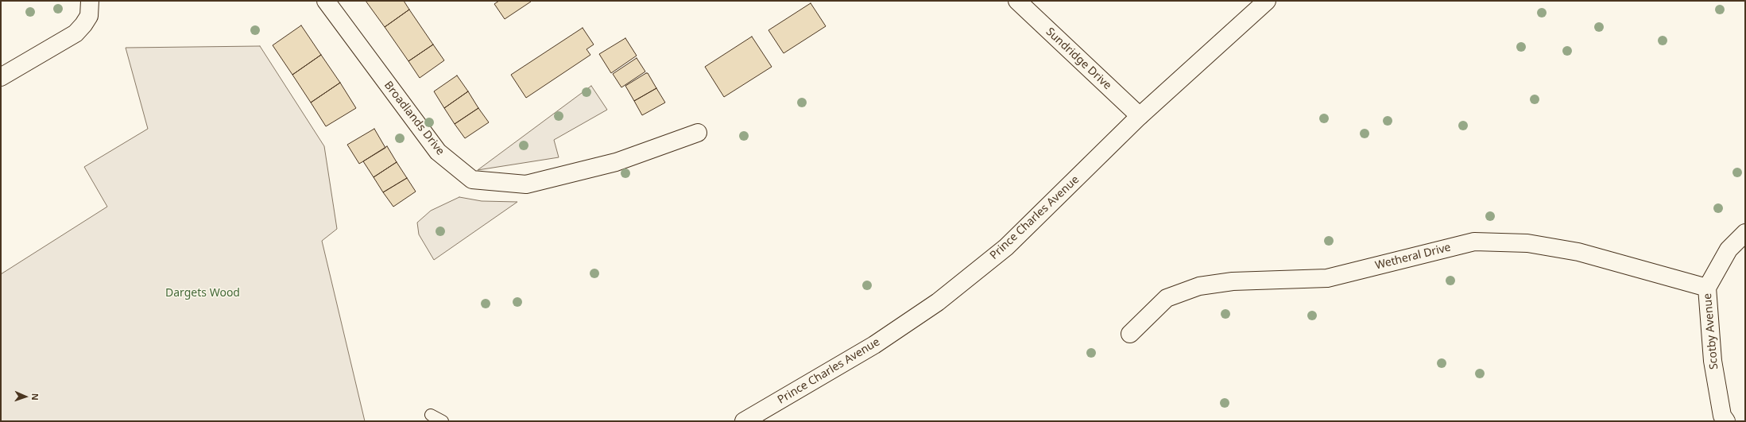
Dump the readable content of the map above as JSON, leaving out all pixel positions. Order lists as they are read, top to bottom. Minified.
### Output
{"streets":{"street":["Sundridge Drive","Broadlands Drive","Prince Charles Avenue","Wetheral Drive","Scotby Avenue"]},"crossings":[["Sundridge Drive","Prince Charles Avenue"],["Wetheral Drive","Scotby Avenue"]],"parks":["Dargets Wood"],"north":"right"}
